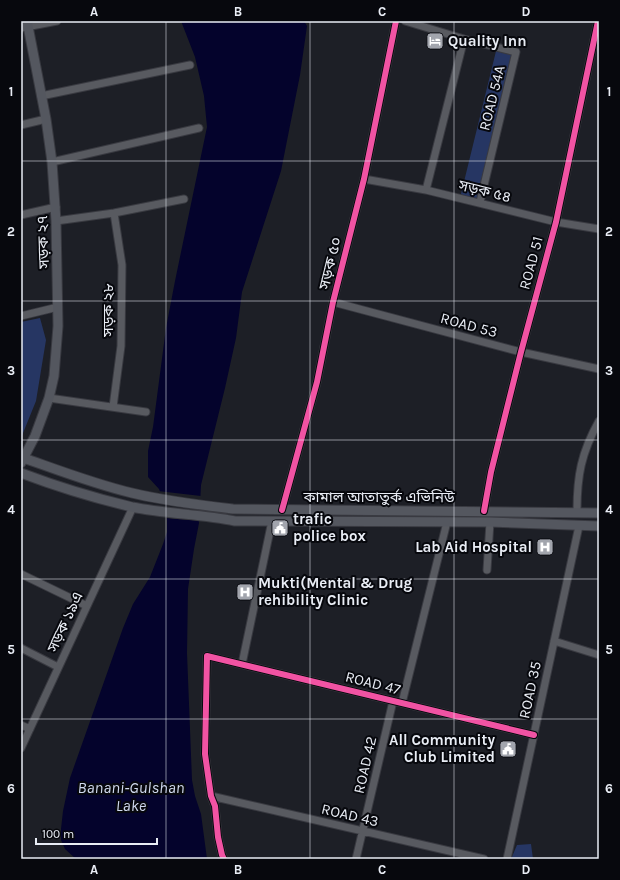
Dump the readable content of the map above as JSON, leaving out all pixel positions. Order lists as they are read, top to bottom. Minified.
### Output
{"streets":{"main road":["সড়ক ২৭","কামাল আতাতুর্ক এভিনিউ"],"street":["ROAD 54A","সড়ক ৫৪","সড়ক ৫০","ROAD 51","সড়ক ২৮","ROAD 53","সড়ক ১৯এ","ROAD 47","ROAD 35","ROAD 42","ROAD 43"]},"crossings":[["ROAD 54A","সড়ক ৫৪"],["সড়ক ৫৪","সড়ক ৫০"],["সড়ক ৫৪","ROAD 51"],["সড়ক ২৭","কামাল আতাতুর্ক এভিনিউ"],["সড়ক ৫০","ROAD 53"],["সড়ক ৫০","কামাল আতাতুর্ক এভিনিউ"],["ROAD 51","ROAD 53"],["ROAD 51","কামাল আতাতুর্ক এভিনিউ"],["কামাল আতাতুর্ক এভিনিউ","সড়ক ১৯এ"],["কামাল আতাতুর্ক এভিনিউ","ROAD 35"],["ROAD 47","ROAD 35"],["ROAD 47","ROAD 42"],["ROAD 47","ROAD 43"],["ROAD 42","ROAD 43"]],"water":["Banani-Gulshan Lake"],"places":{"hotel":["Quality Inn"],"public building":["trafic police box","All Community Club Limited"],"hospital":["Lab Aid Hospital","Mukti(Mental & Drug rehibility Clinic"]},"scale_bar":"100 m","grid":{"columns":["A","B","C","D"],"rows":["1","2","3","4","5","6"]}}
